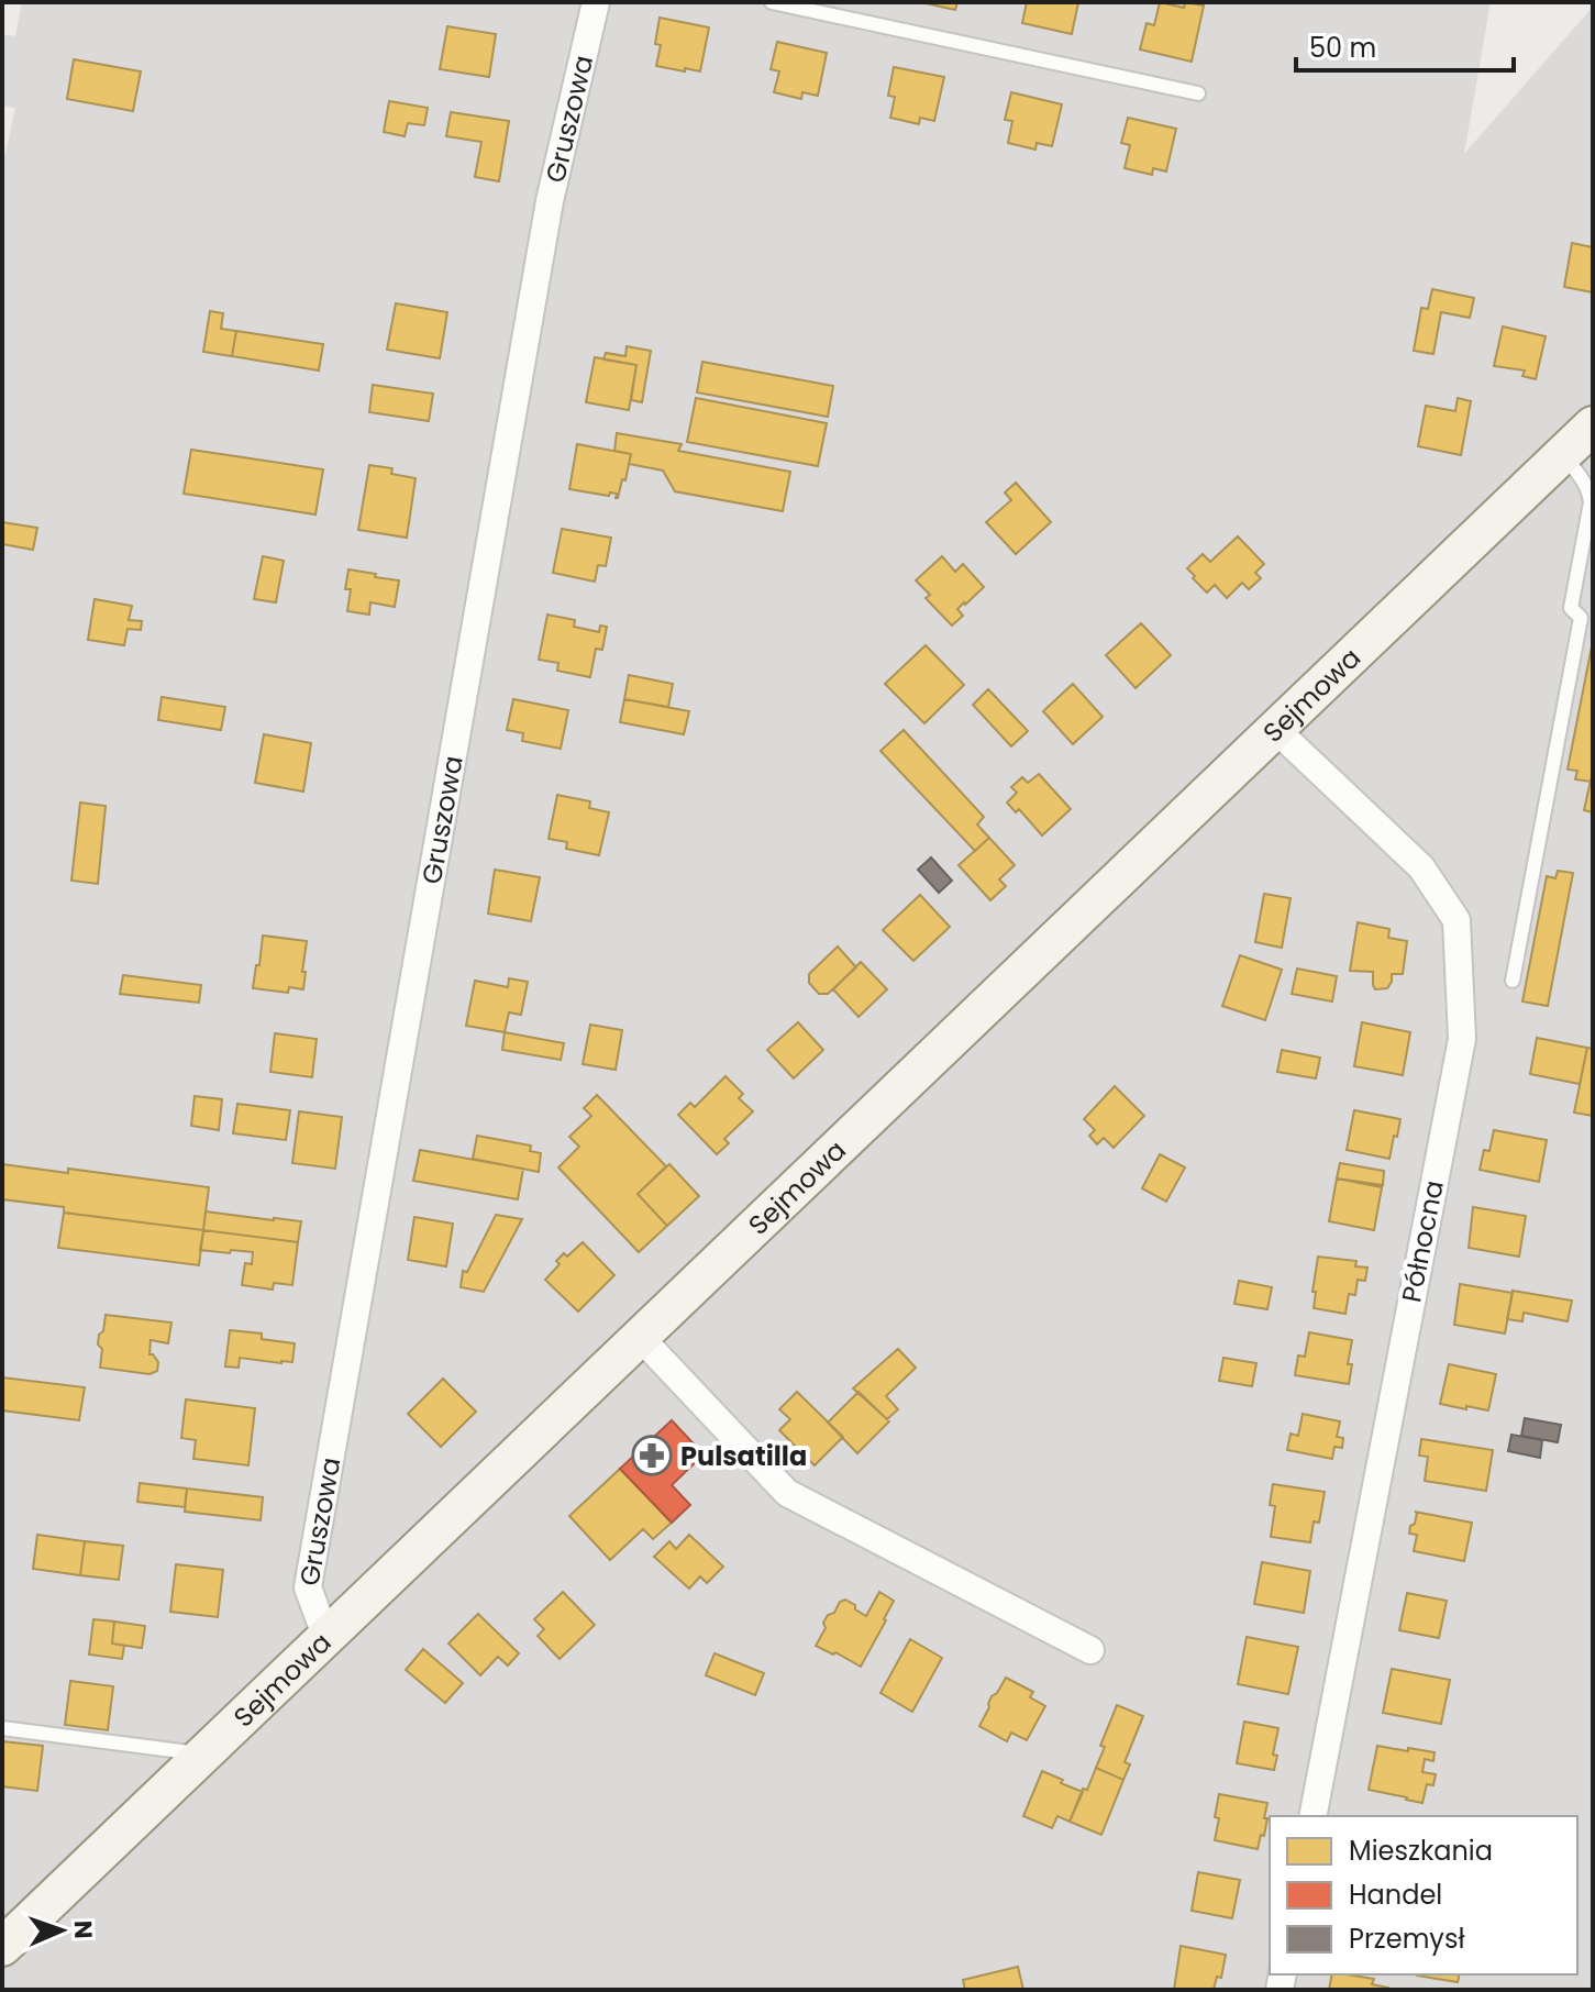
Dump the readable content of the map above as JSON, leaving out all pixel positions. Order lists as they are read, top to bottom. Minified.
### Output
{"streets":{"main road":["Sejmowa"],"street":["Gruszowa","Północna"]},"crossings":[["Gruszowa","Sejmowa"],["Sejmowa","Północna"]],"places":{"pharmacy":["Pulsatilla"]},"legend":["Mieszkania","Handel","Przemysł"],"scale_bar":"50 m","north":"right"}
